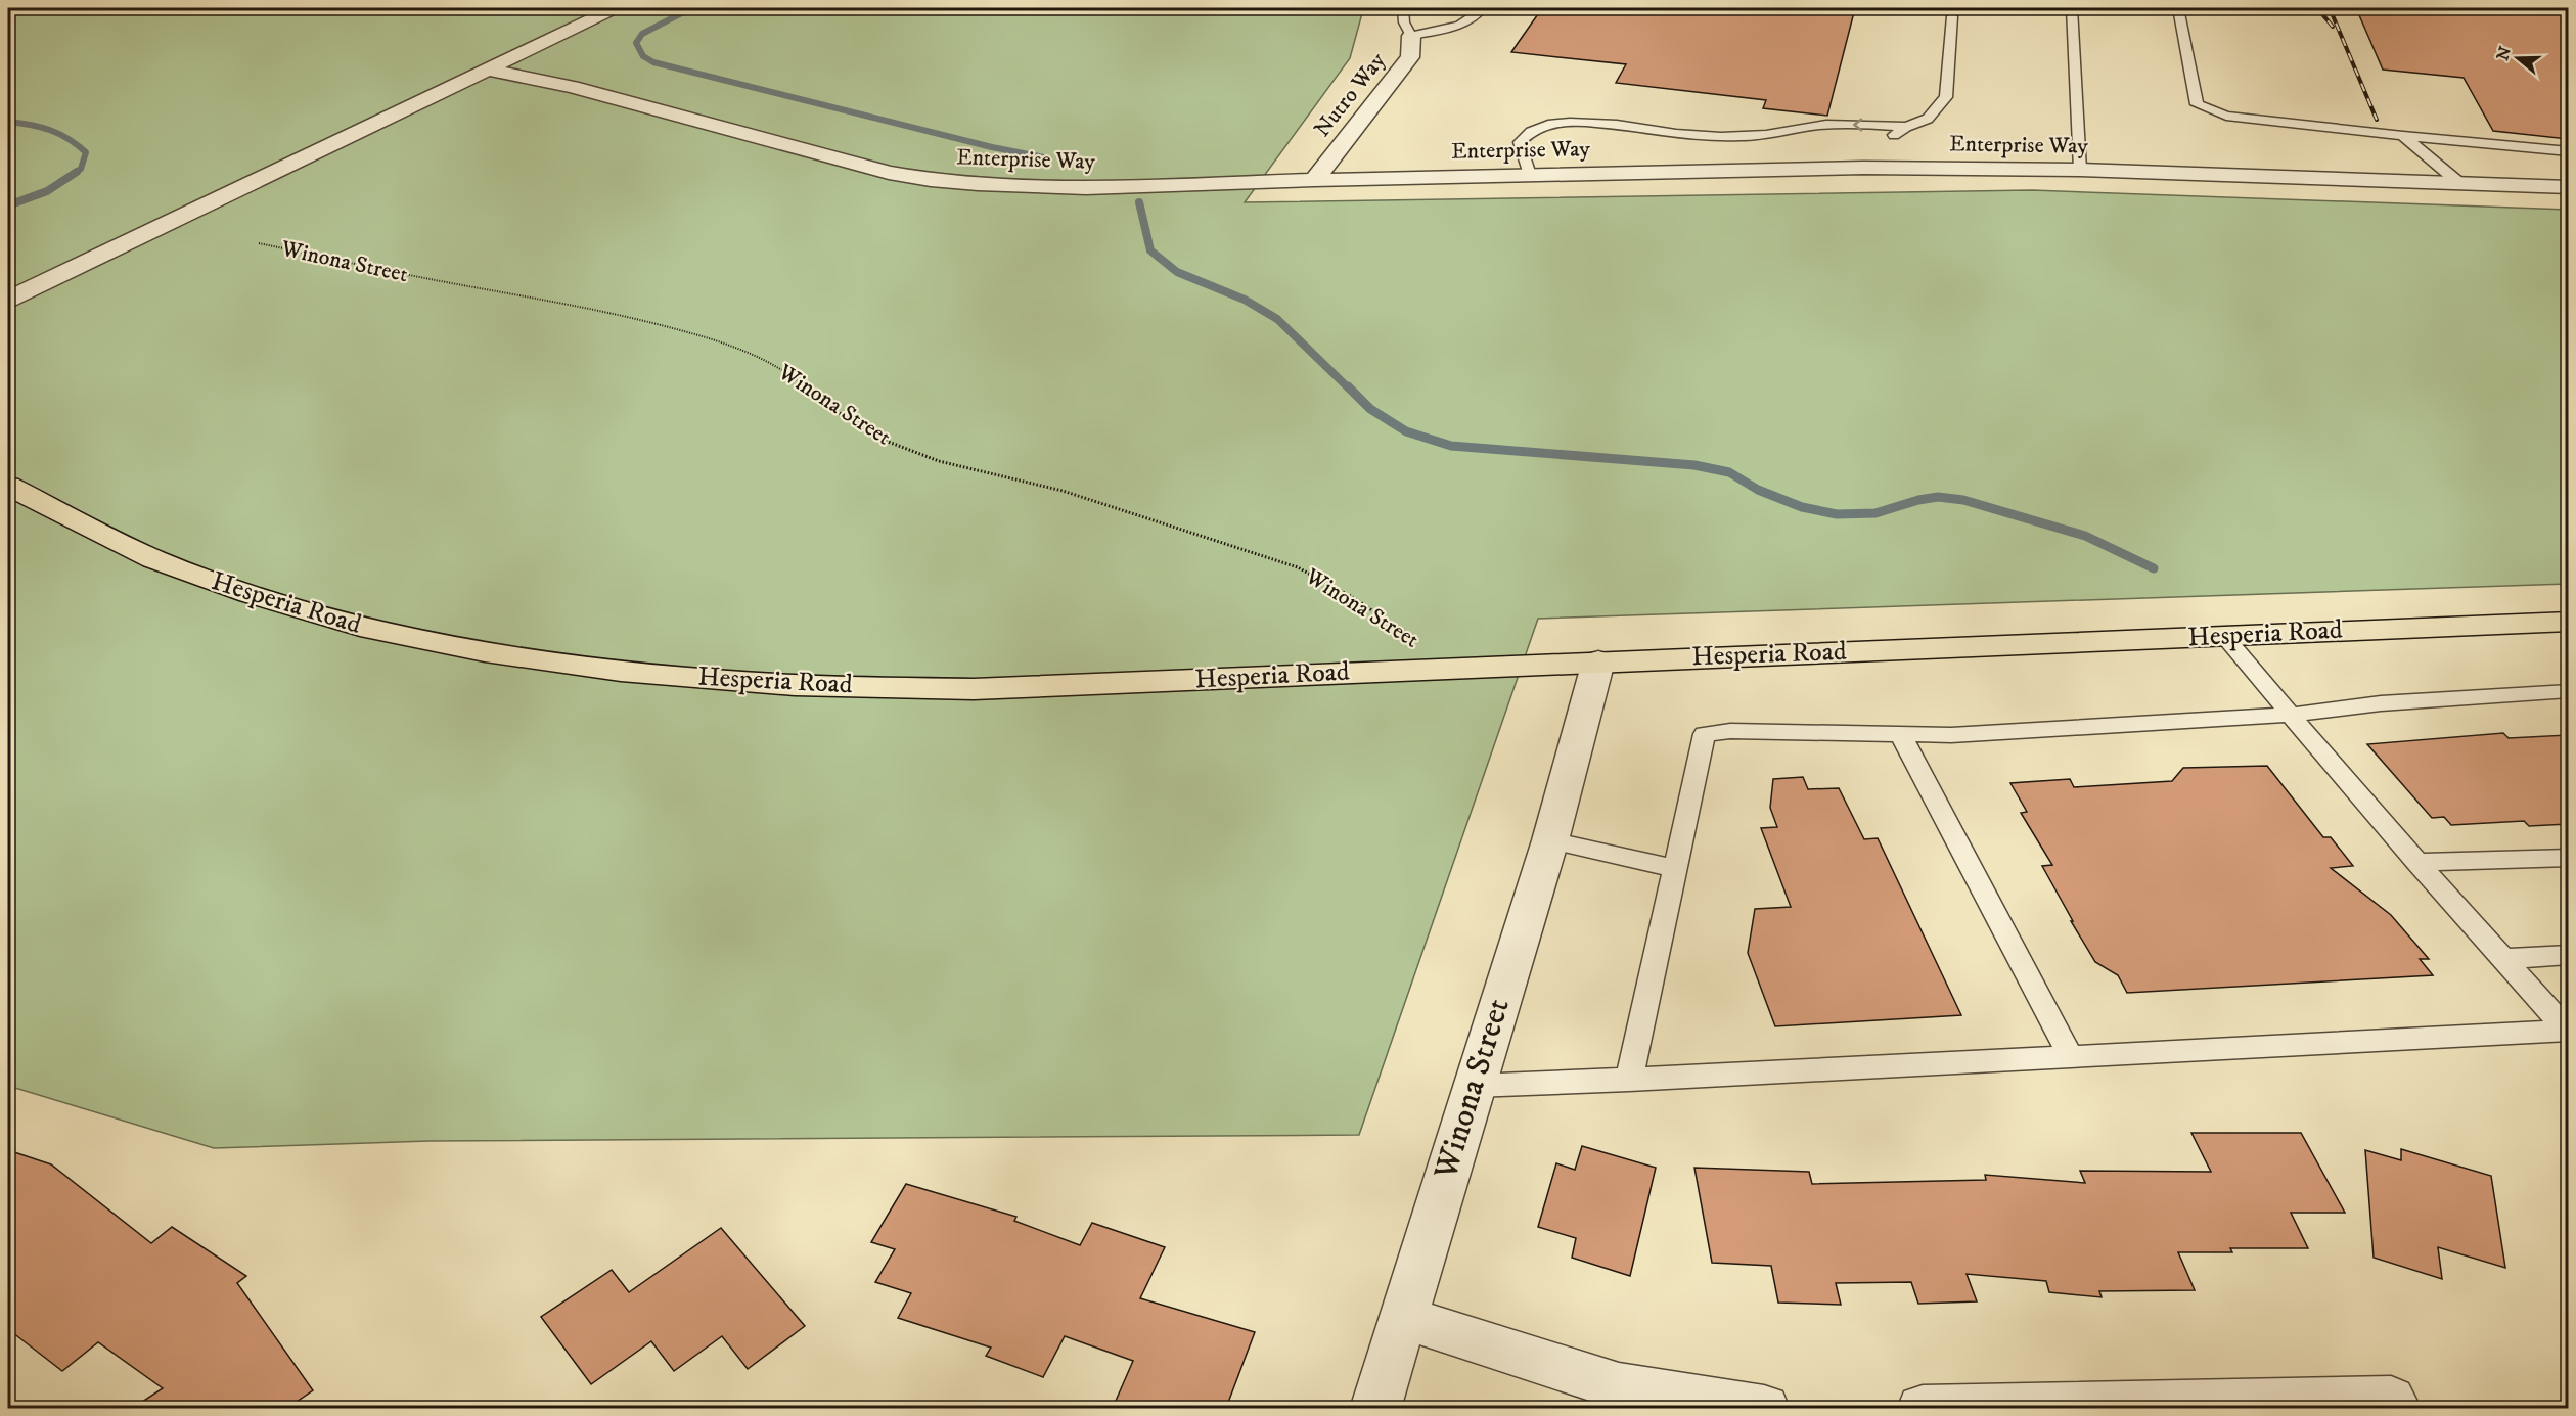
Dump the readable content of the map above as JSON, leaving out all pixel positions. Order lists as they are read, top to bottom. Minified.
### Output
{"streets":{"main road":["Hesperia Road"],"street":["Nutro Way","Enterprise Way","Winona Street"]},"crossings":[["Nutro Way","Enterprise Way"],["Winona Street","Hesperia Road"]],"north":"left"}
